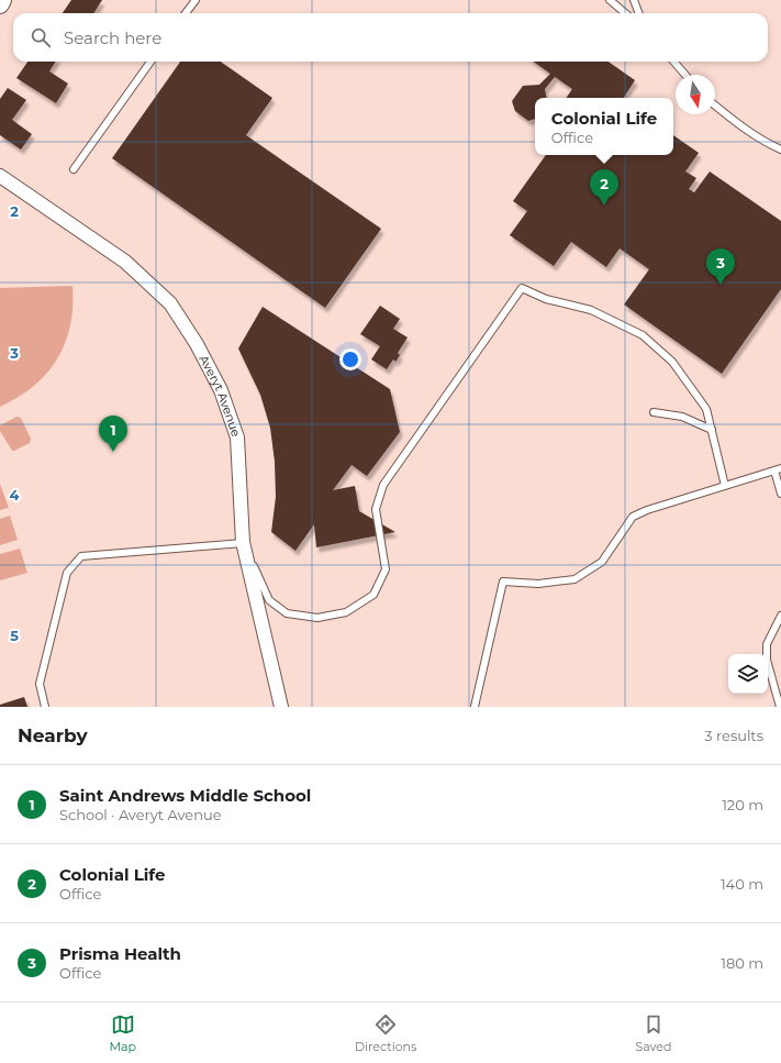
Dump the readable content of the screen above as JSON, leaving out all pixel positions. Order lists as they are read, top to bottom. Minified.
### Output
{"streets":{"street":["Averyt Avenue"]},"north":"bottom","page":{"search":"Search here","popup":["Colonial Life","Office"],"pins":["2","3","1"],"heading":["Nearby","3 results"],"list":[{"mark":"1","name":"Saint Andrews Middle School","note":"School · Averyt Avenue","value":"120 m"},{"mark":"2","name":"Colonial Life","note":"Office","value":"140 m"},{"mark":"3","name":"Prisma Health","note":"Office","value":"180 m"}],"nav":["Map","Directions","Saved"]},"grid":{"rows":["2","3","4","5"]}}
